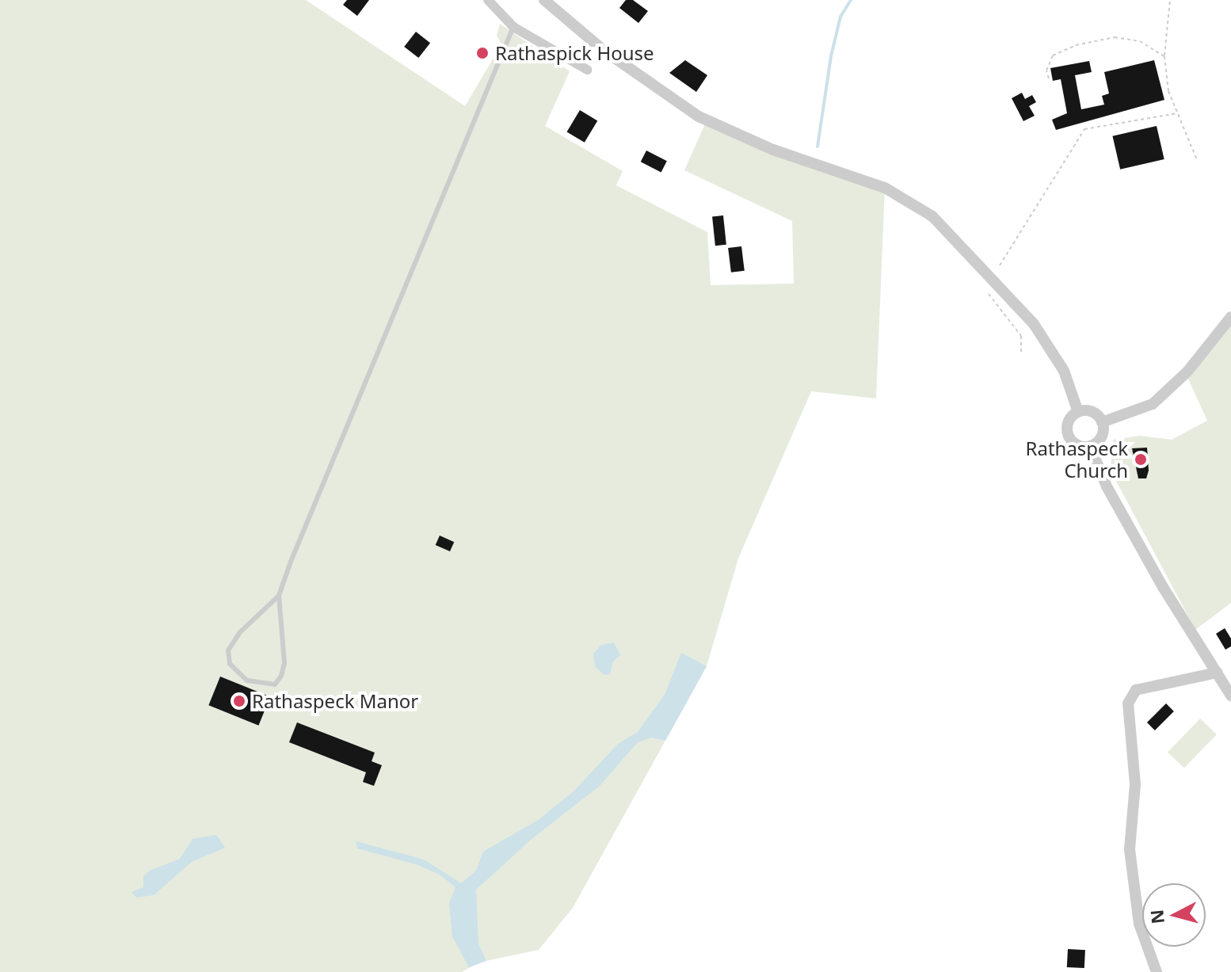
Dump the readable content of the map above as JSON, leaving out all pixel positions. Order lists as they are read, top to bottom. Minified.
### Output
{"places":["Rathaspick House","Rathaspeck Church","Rathaspeck Manor"],"north":"left"}
